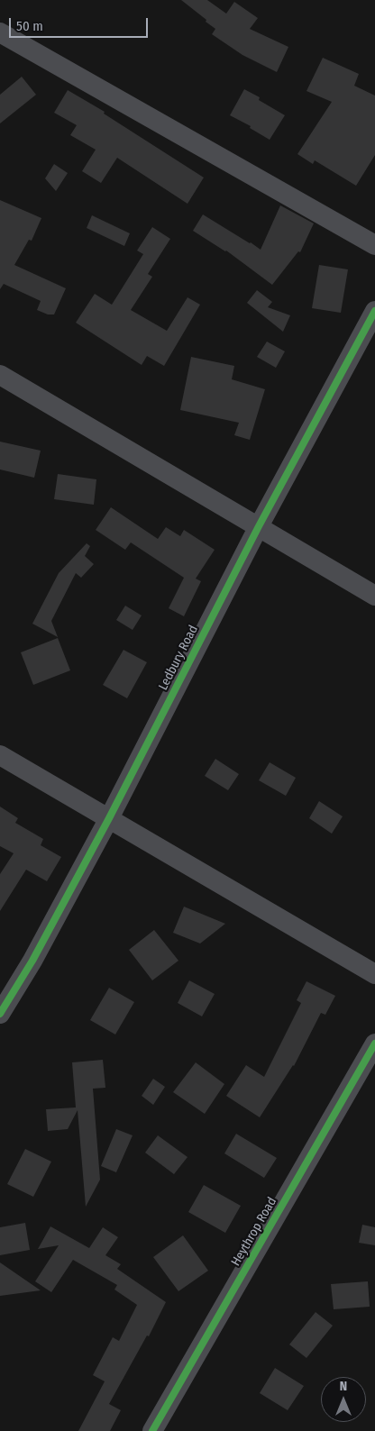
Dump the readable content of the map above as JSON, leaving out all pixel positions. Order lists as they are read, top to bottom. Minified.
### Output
{"streets":{"street":["Ledbury Road","Heythrop Road"]},"scale_bar":"50 m","north":"top"}
